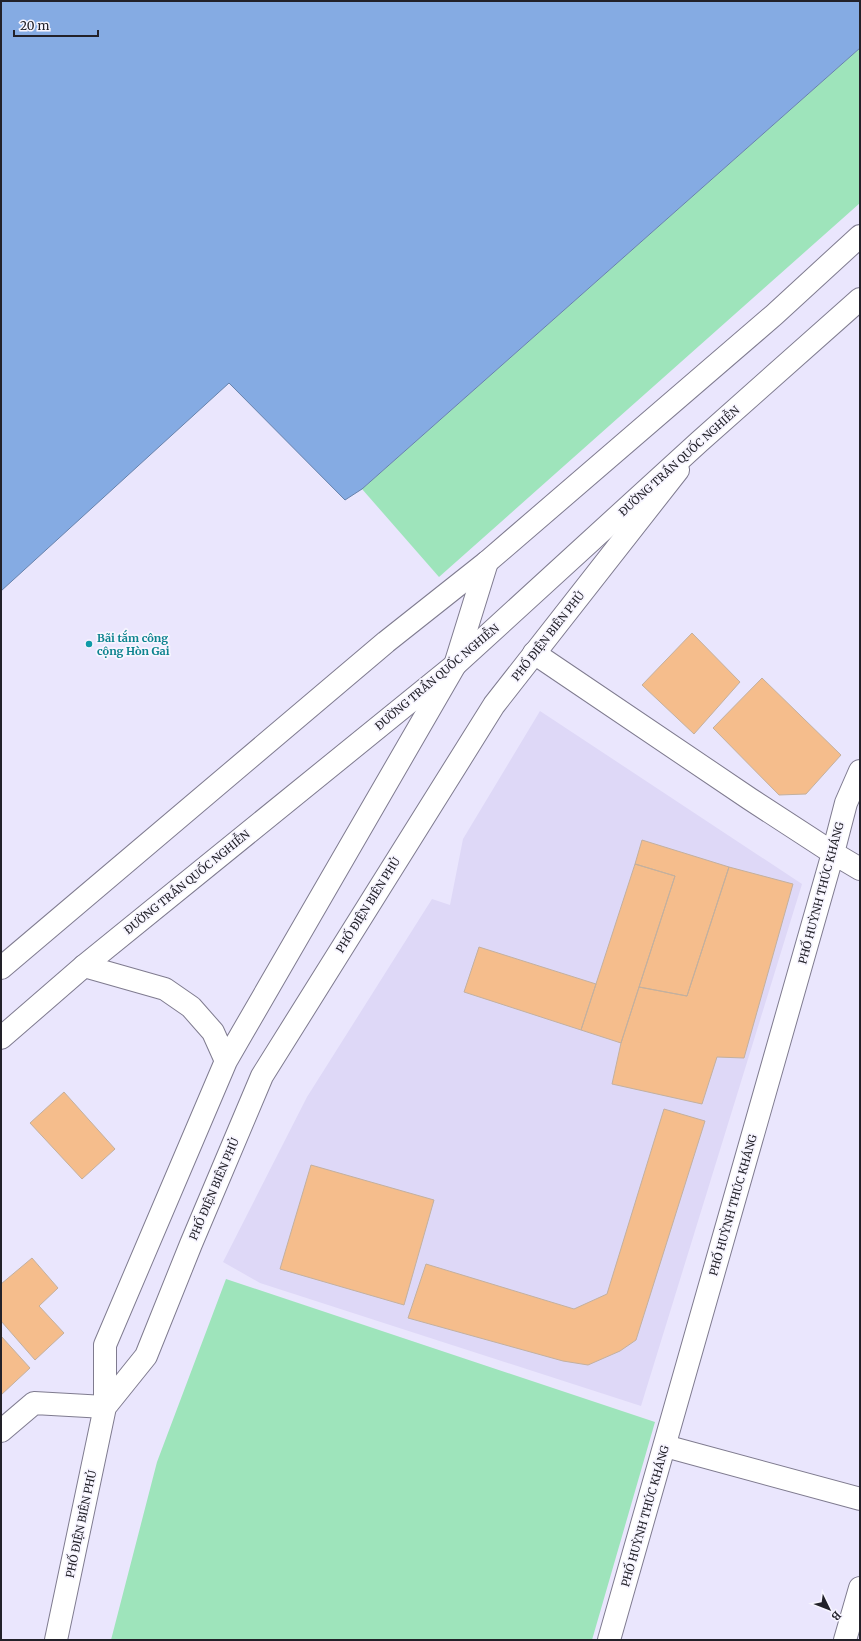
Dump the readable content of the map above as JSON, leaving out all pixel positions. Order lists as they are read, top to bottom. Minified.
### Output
{"streets":{"street":["ĐƯỜNG TRẦN QUỐC NGHIỄN","PHỐ ĐIỆN BIÊN PHỦ","PHỐ HUỲNH THÚC KHÁNG"]},"crossings":[["ĐƯỜNG TRẦN QUỐC NGHIỄN","PHỐ ĐIỆN BIÊN PHỦ"]],"places":["Bãi tắm công cộng Hòn Gai"],"scale_bar":"20 m","north":"bottom right"}
